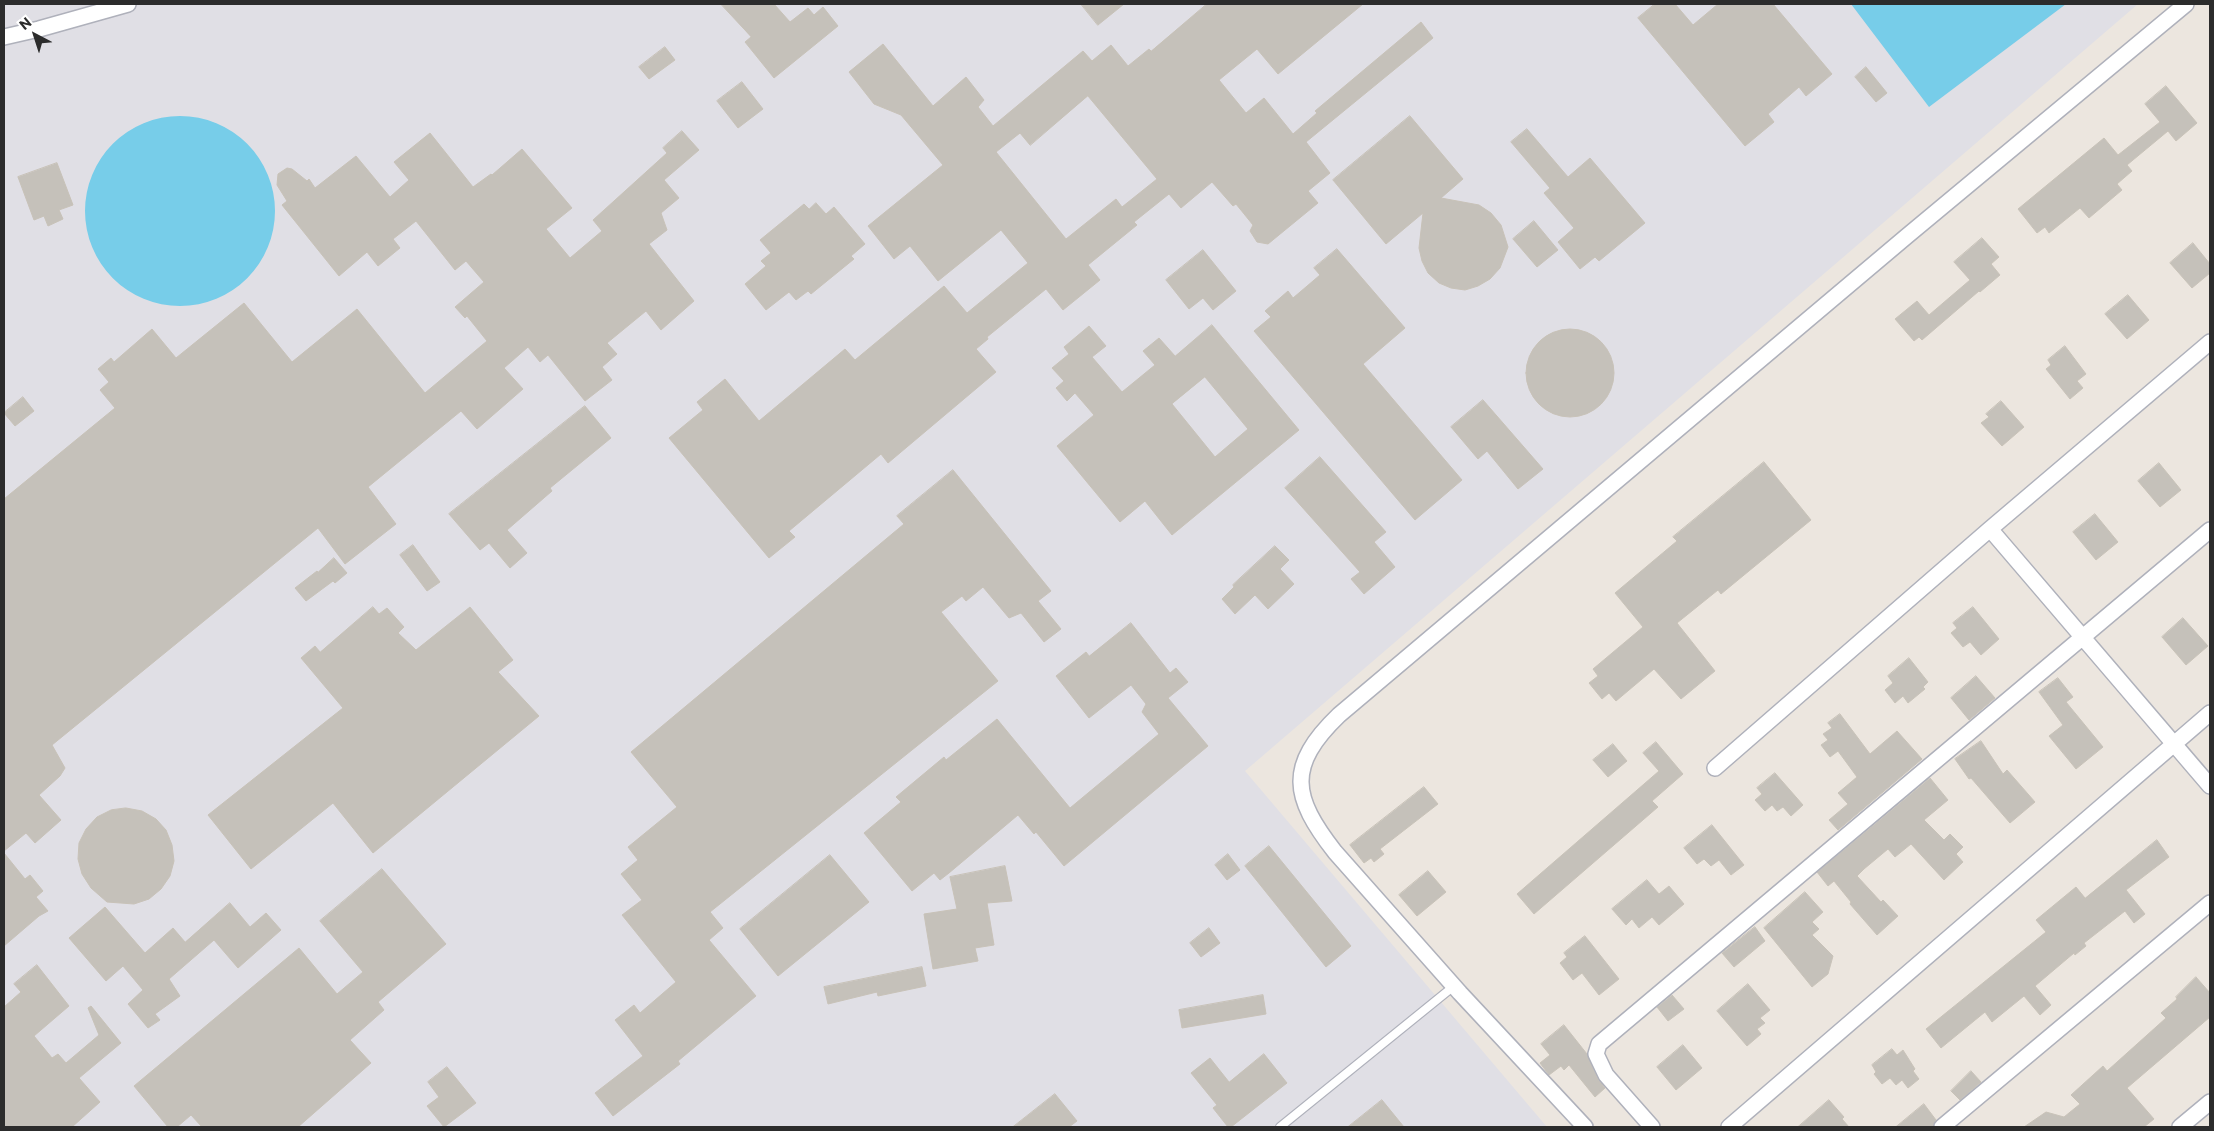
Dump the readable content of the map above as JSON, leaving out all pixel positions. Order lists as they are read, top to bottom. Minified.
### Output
{"north":"top left"}
